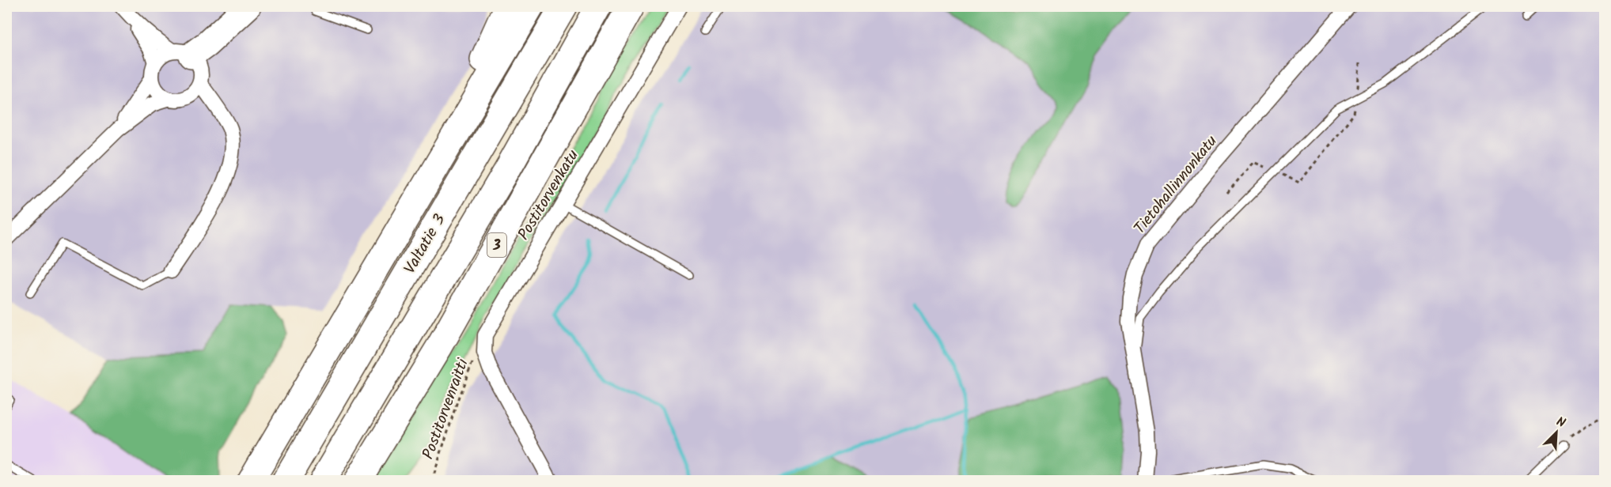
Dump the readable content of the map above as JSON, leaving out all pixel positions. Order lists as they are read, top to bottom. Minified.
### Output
{"streets":{"highway":["Valtatie 3","3"],"street":["Tietohallinnonkatu","Postitorvenkatu"],"path":["Postitorvenraitti"]},"crossings":[["Postitorvenkatu","Postitorvenraitti"]],"north":"top right"}
